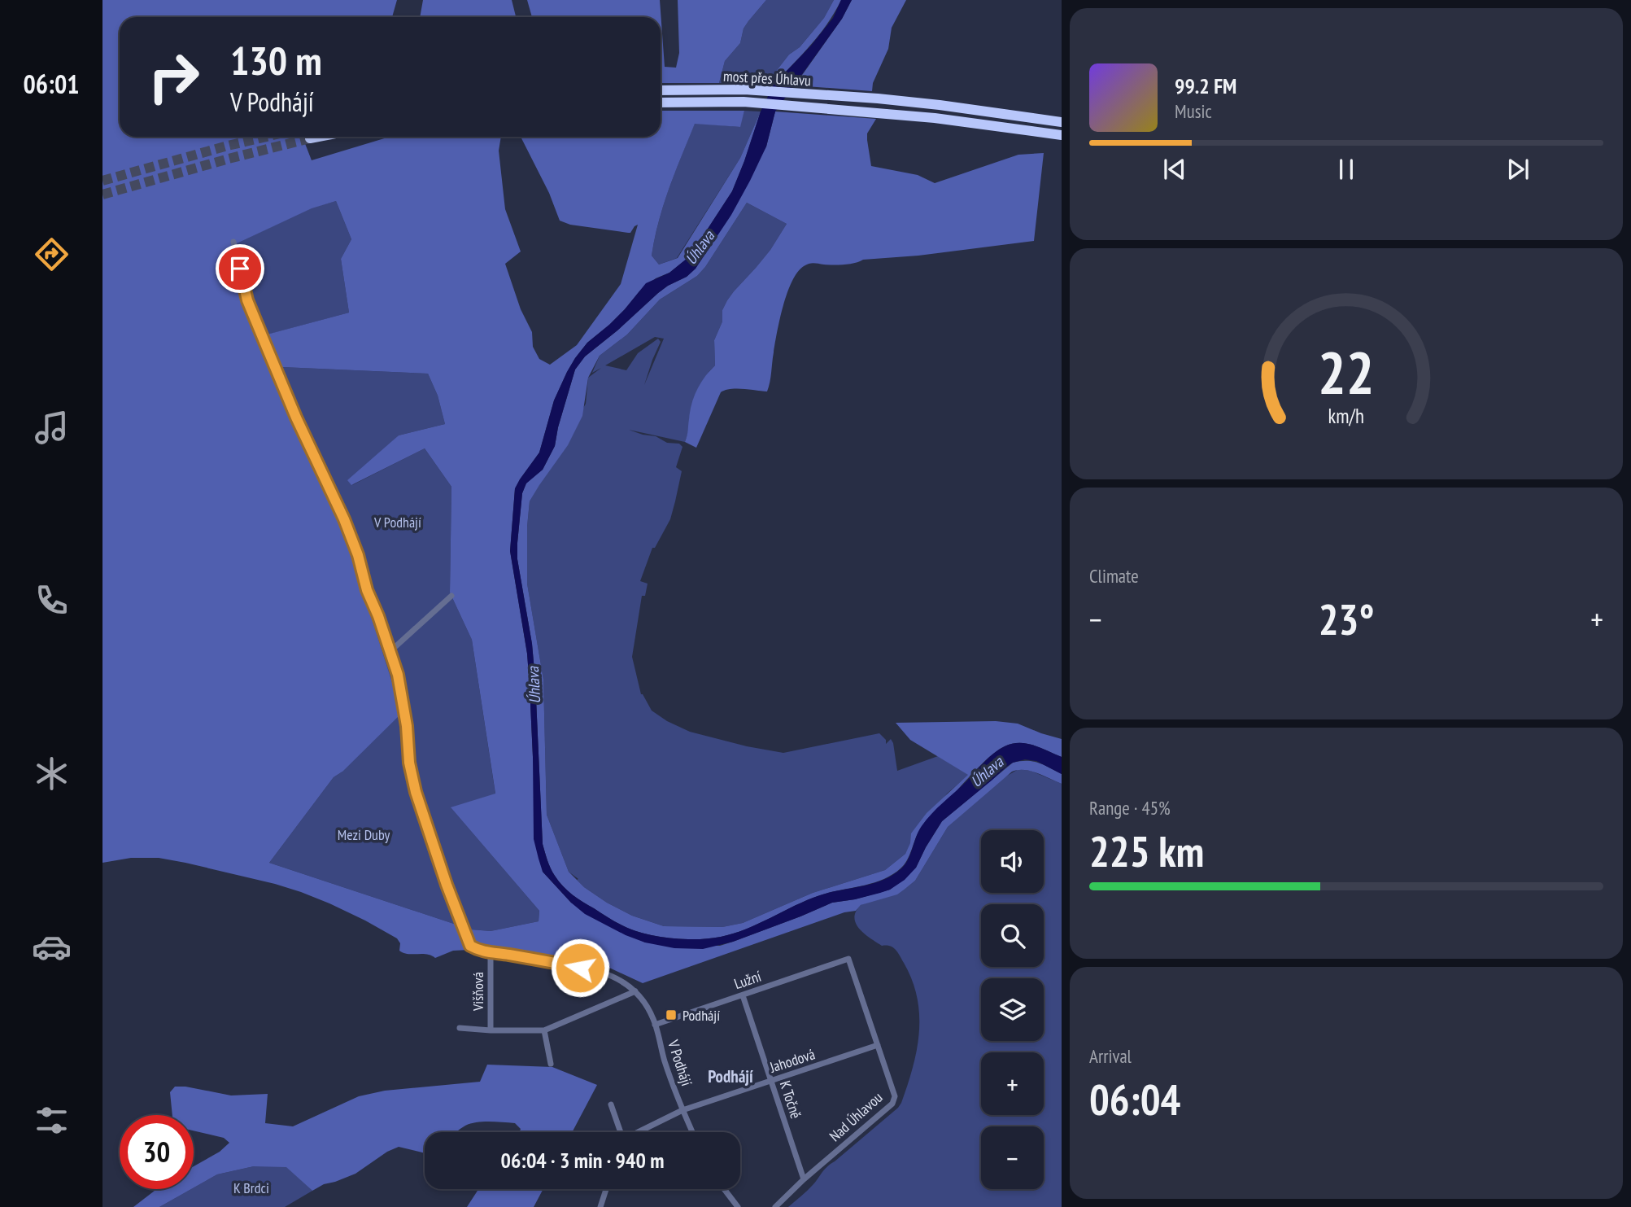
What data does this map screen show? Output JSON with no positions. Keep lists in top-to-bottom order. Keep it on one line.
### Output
{"streets":{"highway":["most přes Úhlavu"],"street":["Lužní","Višňová","Jahodová","V Podhájí","K Točně","Nad Úhlavou"]},"crossings":[["Lužní","V Podhájí"],["Lužní","K Točně"],["Lužní","Nad Úhlavou"],["Višňová","V Podhájí"],["Jahodová","V Podhájí"],["Jahodová","K Točně"],["Jahodová","Nad Úhlavou"],["K Točně","Nad Úhlavou"]],"districts":["Podhájí"],"water":["Úhlava"],"parks":["V Podhájí","Mezi Duby","K Brdci"],"places":{"transit":["Podhájí"]},"page":{"tabs":"06:01","turn":["130 m","V Podhájí"],"song":["99.2 FM","Music"],"tile":["Climate",["Range · 45%","225 km"],["Arrival","06:04"]],"heat":["−","23°","+"],"map_buttons":["+","−"],"limit":"30","trip":"06:04 · 3 min · 940 m","gauge":["22","km/h"]}}
